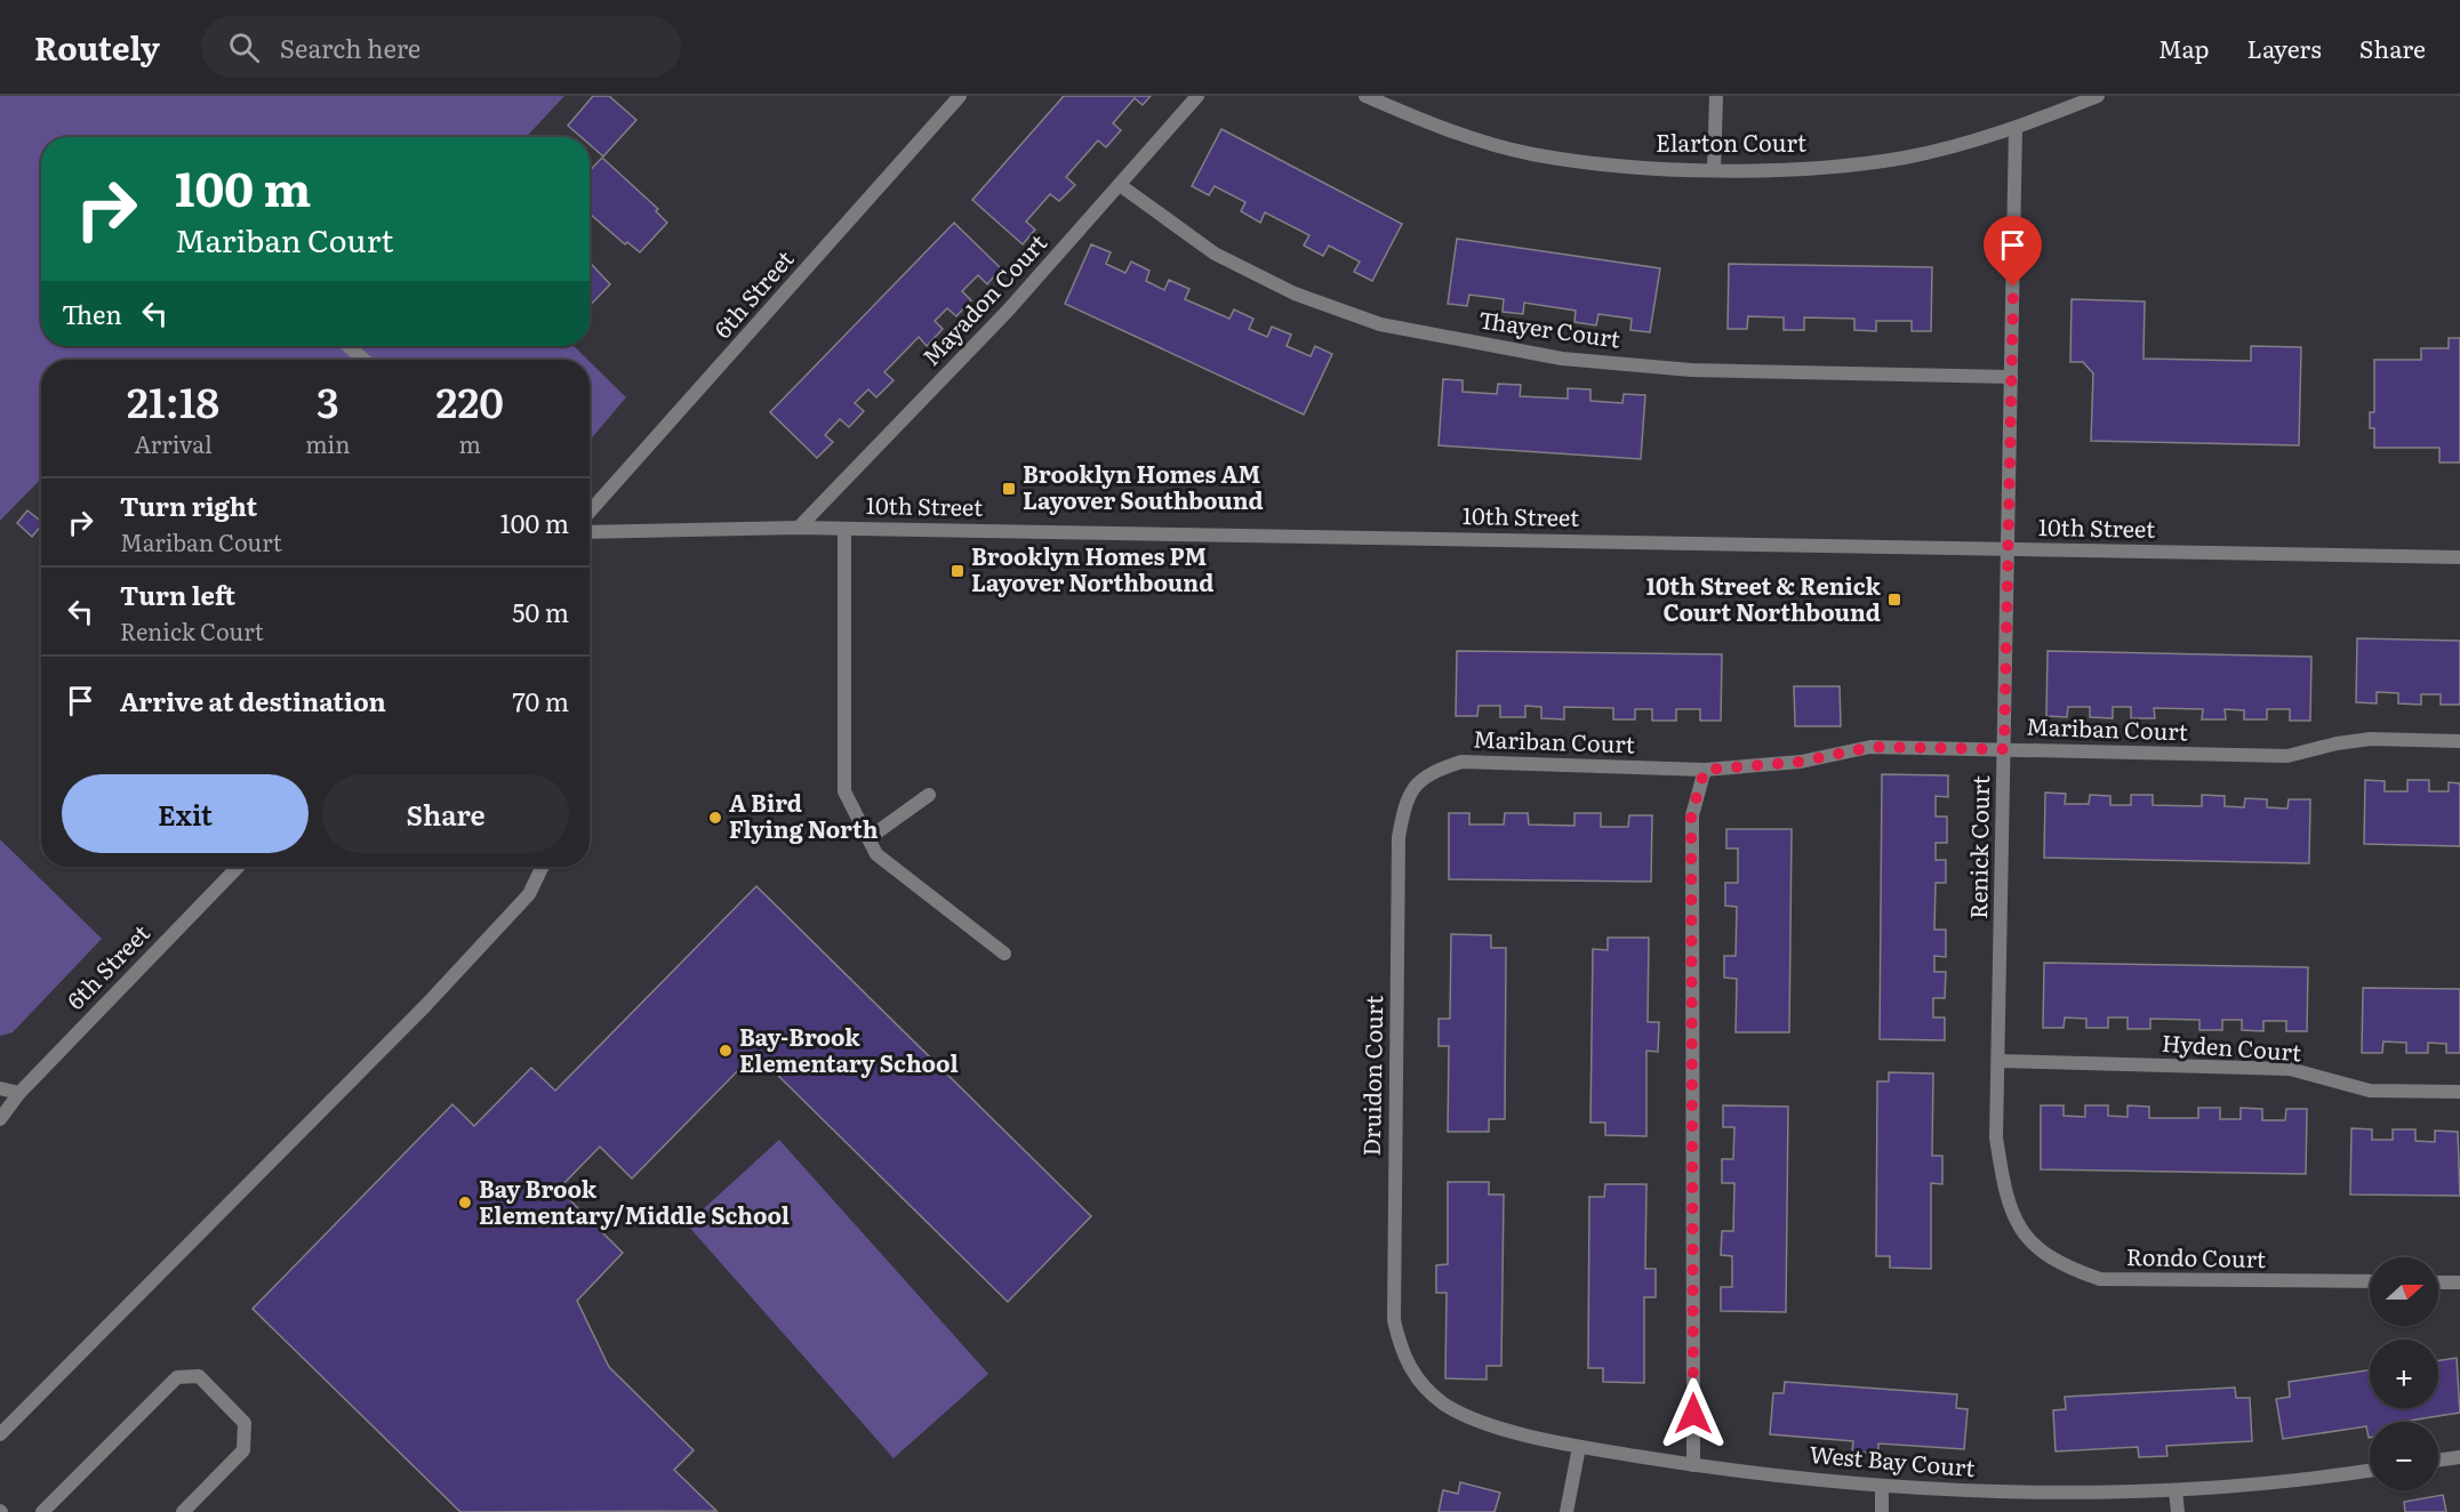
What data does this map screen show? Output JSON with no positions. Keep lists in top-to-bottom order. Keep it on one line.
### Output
{"streets":{"street":["Elarton Court","6th Street","Mayadon Court","Thayer Court","10th Street","Mariban Court","Renick Court","Hyden Court","Druidon Court","Rondo Court","West Bay Court"]},"crossings":[["Elarton Court","Renick Court"],["Mayadon Court","Thayer Court"],["Mayadon Court","10th Street"],["Thayer Court","Renick Court"],["10th Street","Renick Court"],["Mariban Court","Renick Court"],["Mariban Court","Druidon Court"],["Renick Court","Hyden Court"],["Renick Court","Rondo Court"],["Druidon Court","West Bay Court"]],"places":{"transit":["Brooklyn Homes AM Layover Southbound","Brooklyn Homes PM Layover Northbound","10th Street & Renick Court Northbound"],"other":["A Bird Flying North","Bay-Brook Elementary School","Bay Brook Elementary/Middle School"]},"north":"right","page":{"header":"Routely","search":"Search here","nav":["Map","Layers","Share"],"turn":["100 m","Mariban Court"],"then":"Then","eta":["21:18","Arrival","3","min","220","m"],"list":[{"name":"Turn right","note":"Mariban Court","value":"100 m"},{"name":"Turn left","note":"Renick Court","value":"50 m"},{"name":"Arrive at destination","value":"70 m"}],"buttons":["Exit","Share"],"map_buttons":["+","−"]}}
